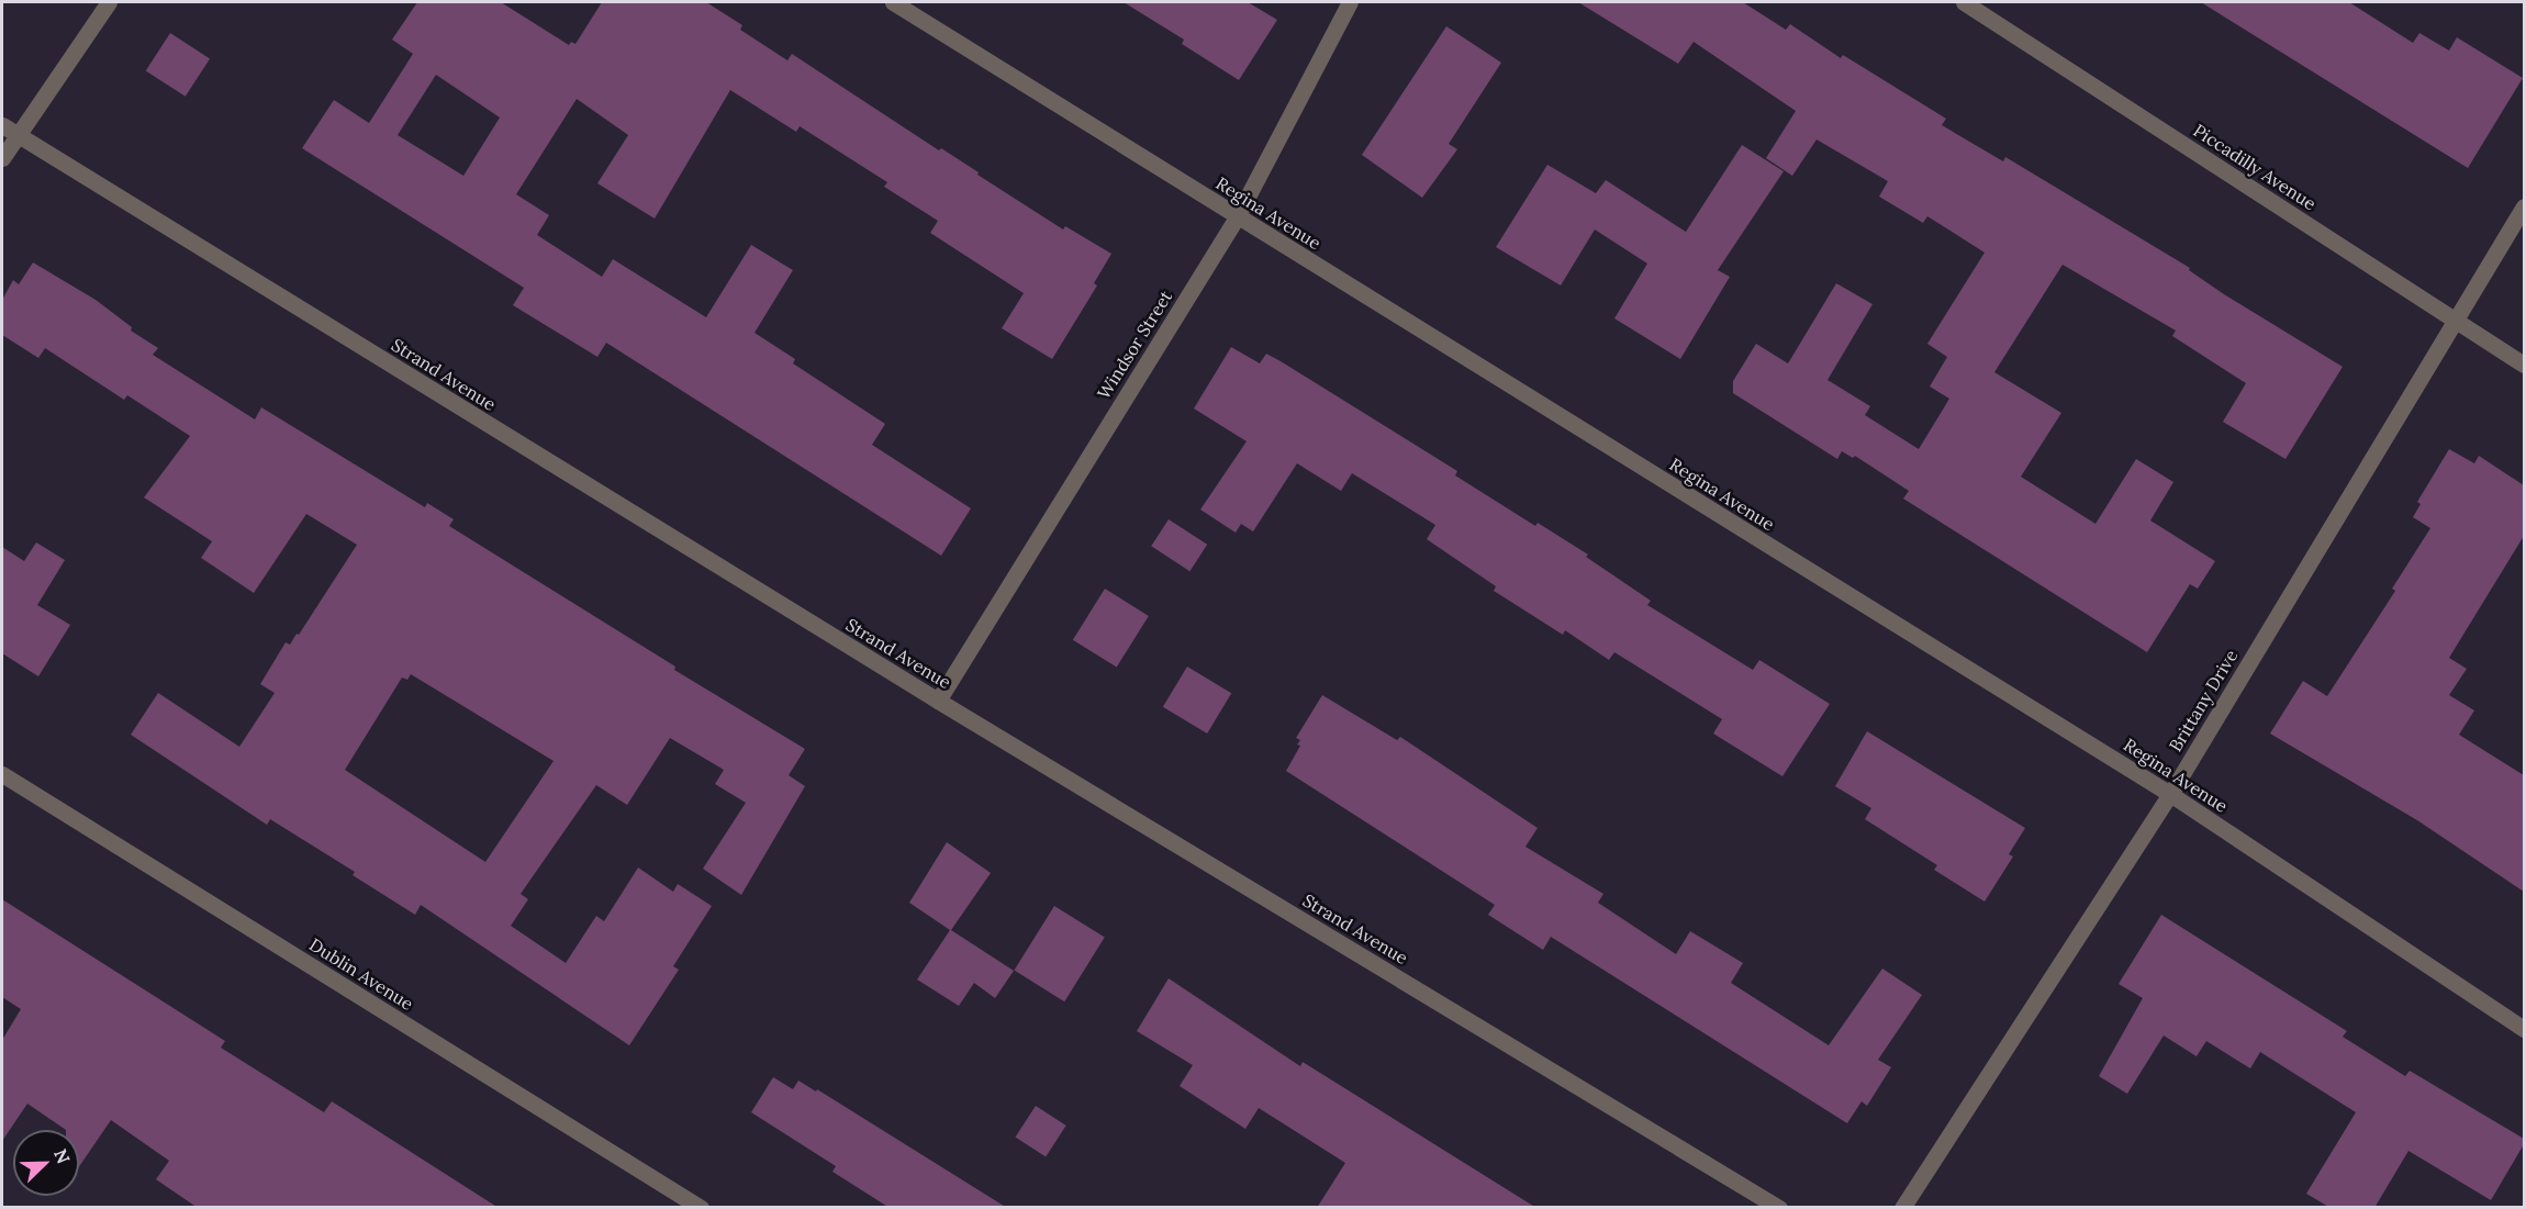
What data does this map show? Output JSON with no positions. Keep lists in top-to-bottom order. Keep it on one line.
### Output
{"streets":{"street":["Piccadilly Avenue","Regina Avenue","Windsor Street","Strand Avenue","Brittany Drive","Dublin Avenue"]},"crossings":[["Piccadilly Avenue","Brittany Drive"],["Regina Avenue","Windsor Street"],["Regina Avenue","Brittany Drive"],["Windsor Street","Strand Avenue"]],"north":"top right"}
